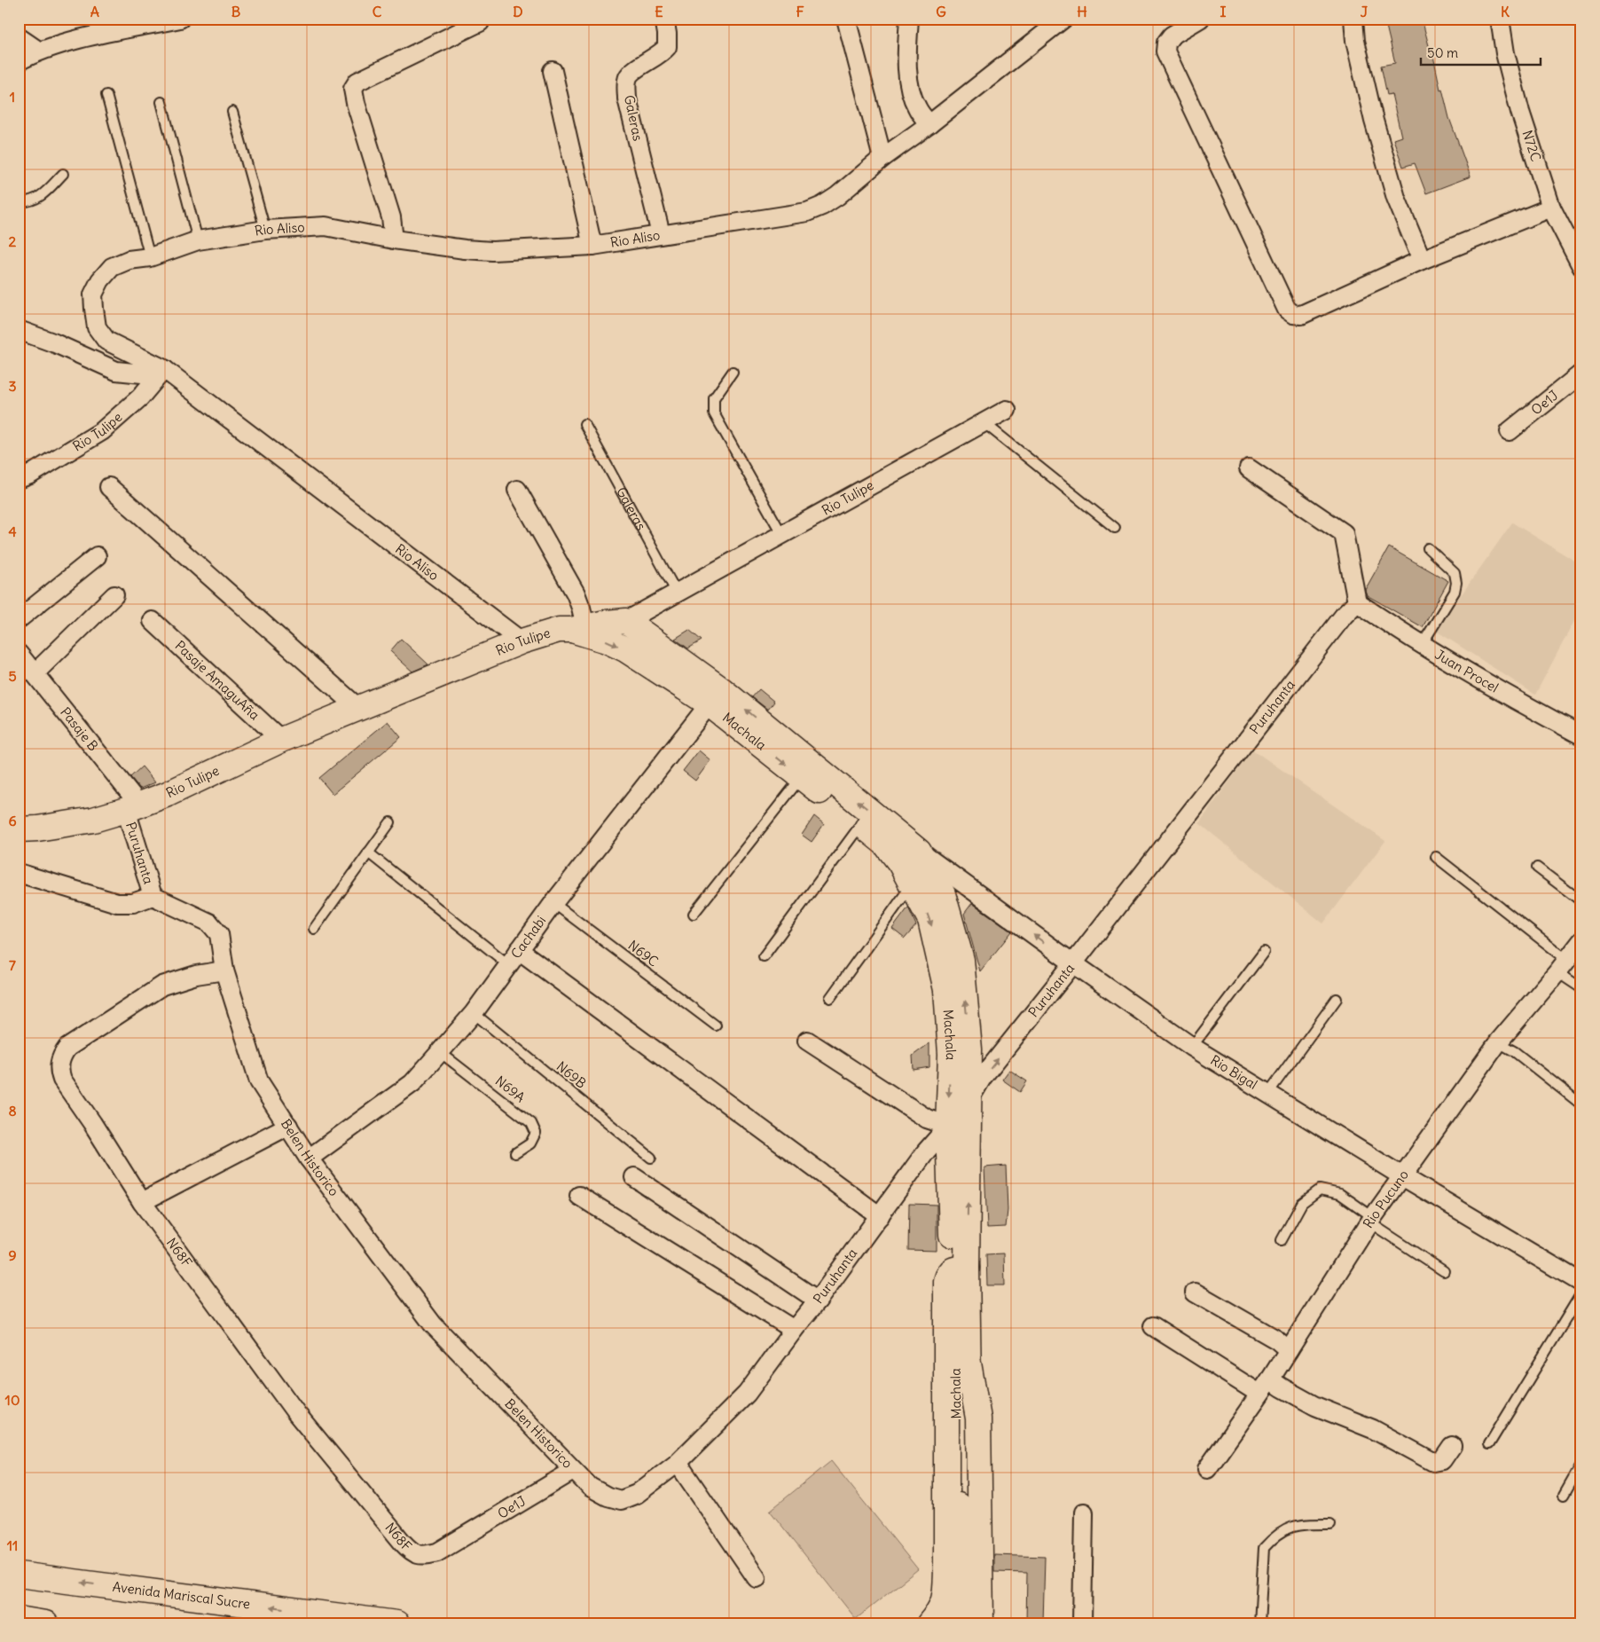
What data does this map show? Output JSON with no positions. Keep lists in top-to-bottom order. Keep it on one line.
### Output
{"streets":{"main road":["Rio Tulipe","Machala","Avenida Mariscal Sucre"],"street":["Galeras","N72C","Rio Aliso","Oe1J","Juan Procel","Pasaje AmaguAña","Puruhanta","Pasaje B","Cachabi","Rio Bigal","Belen Historico","Rio Pucuno","N68F"],"lane":["N69C","N69B","N69A"]},"crossings":[["Galeras","Rio Aliso"],["Galeras","Rio Tulipe"],["Rio Aliso","Rio Tulipe"],["Oe1J","Belen Historico"],["Oe1J","N68F"],["Rio Tulipe","Pasaje AmaguAña"],["Rio Tulipe","Puruhanta"],["Rio Tulipe","Pasaje B"],["Rio Tulipe","Machala"],["Juan Procel","Puruhanta"],["Puruhanta","Pasaje B"],["Puruhanta","Machala"],["Puruhanta","Rio Bigal"],["Puruhanta","Belen Historico"],["Machala","Cachabi"],["Machala","Rio Bigal"],["Cachabi","N69C"],["Cachabi","N69B"],["Cachabi","N69A"],["Cachabi","Belen Historico"],["Rio Bigal","Rio Pucuno"],["Belen Historico","N68F"]],"one_way":["Avenida Mariscal Sucre"],"scale_bar":"50 m","grid":{"columns":["A","B","C","D","E","F","G","H","I","J","K"],"rows":["1","2","3","4","5","6","7","8","9","10","11"]}}
